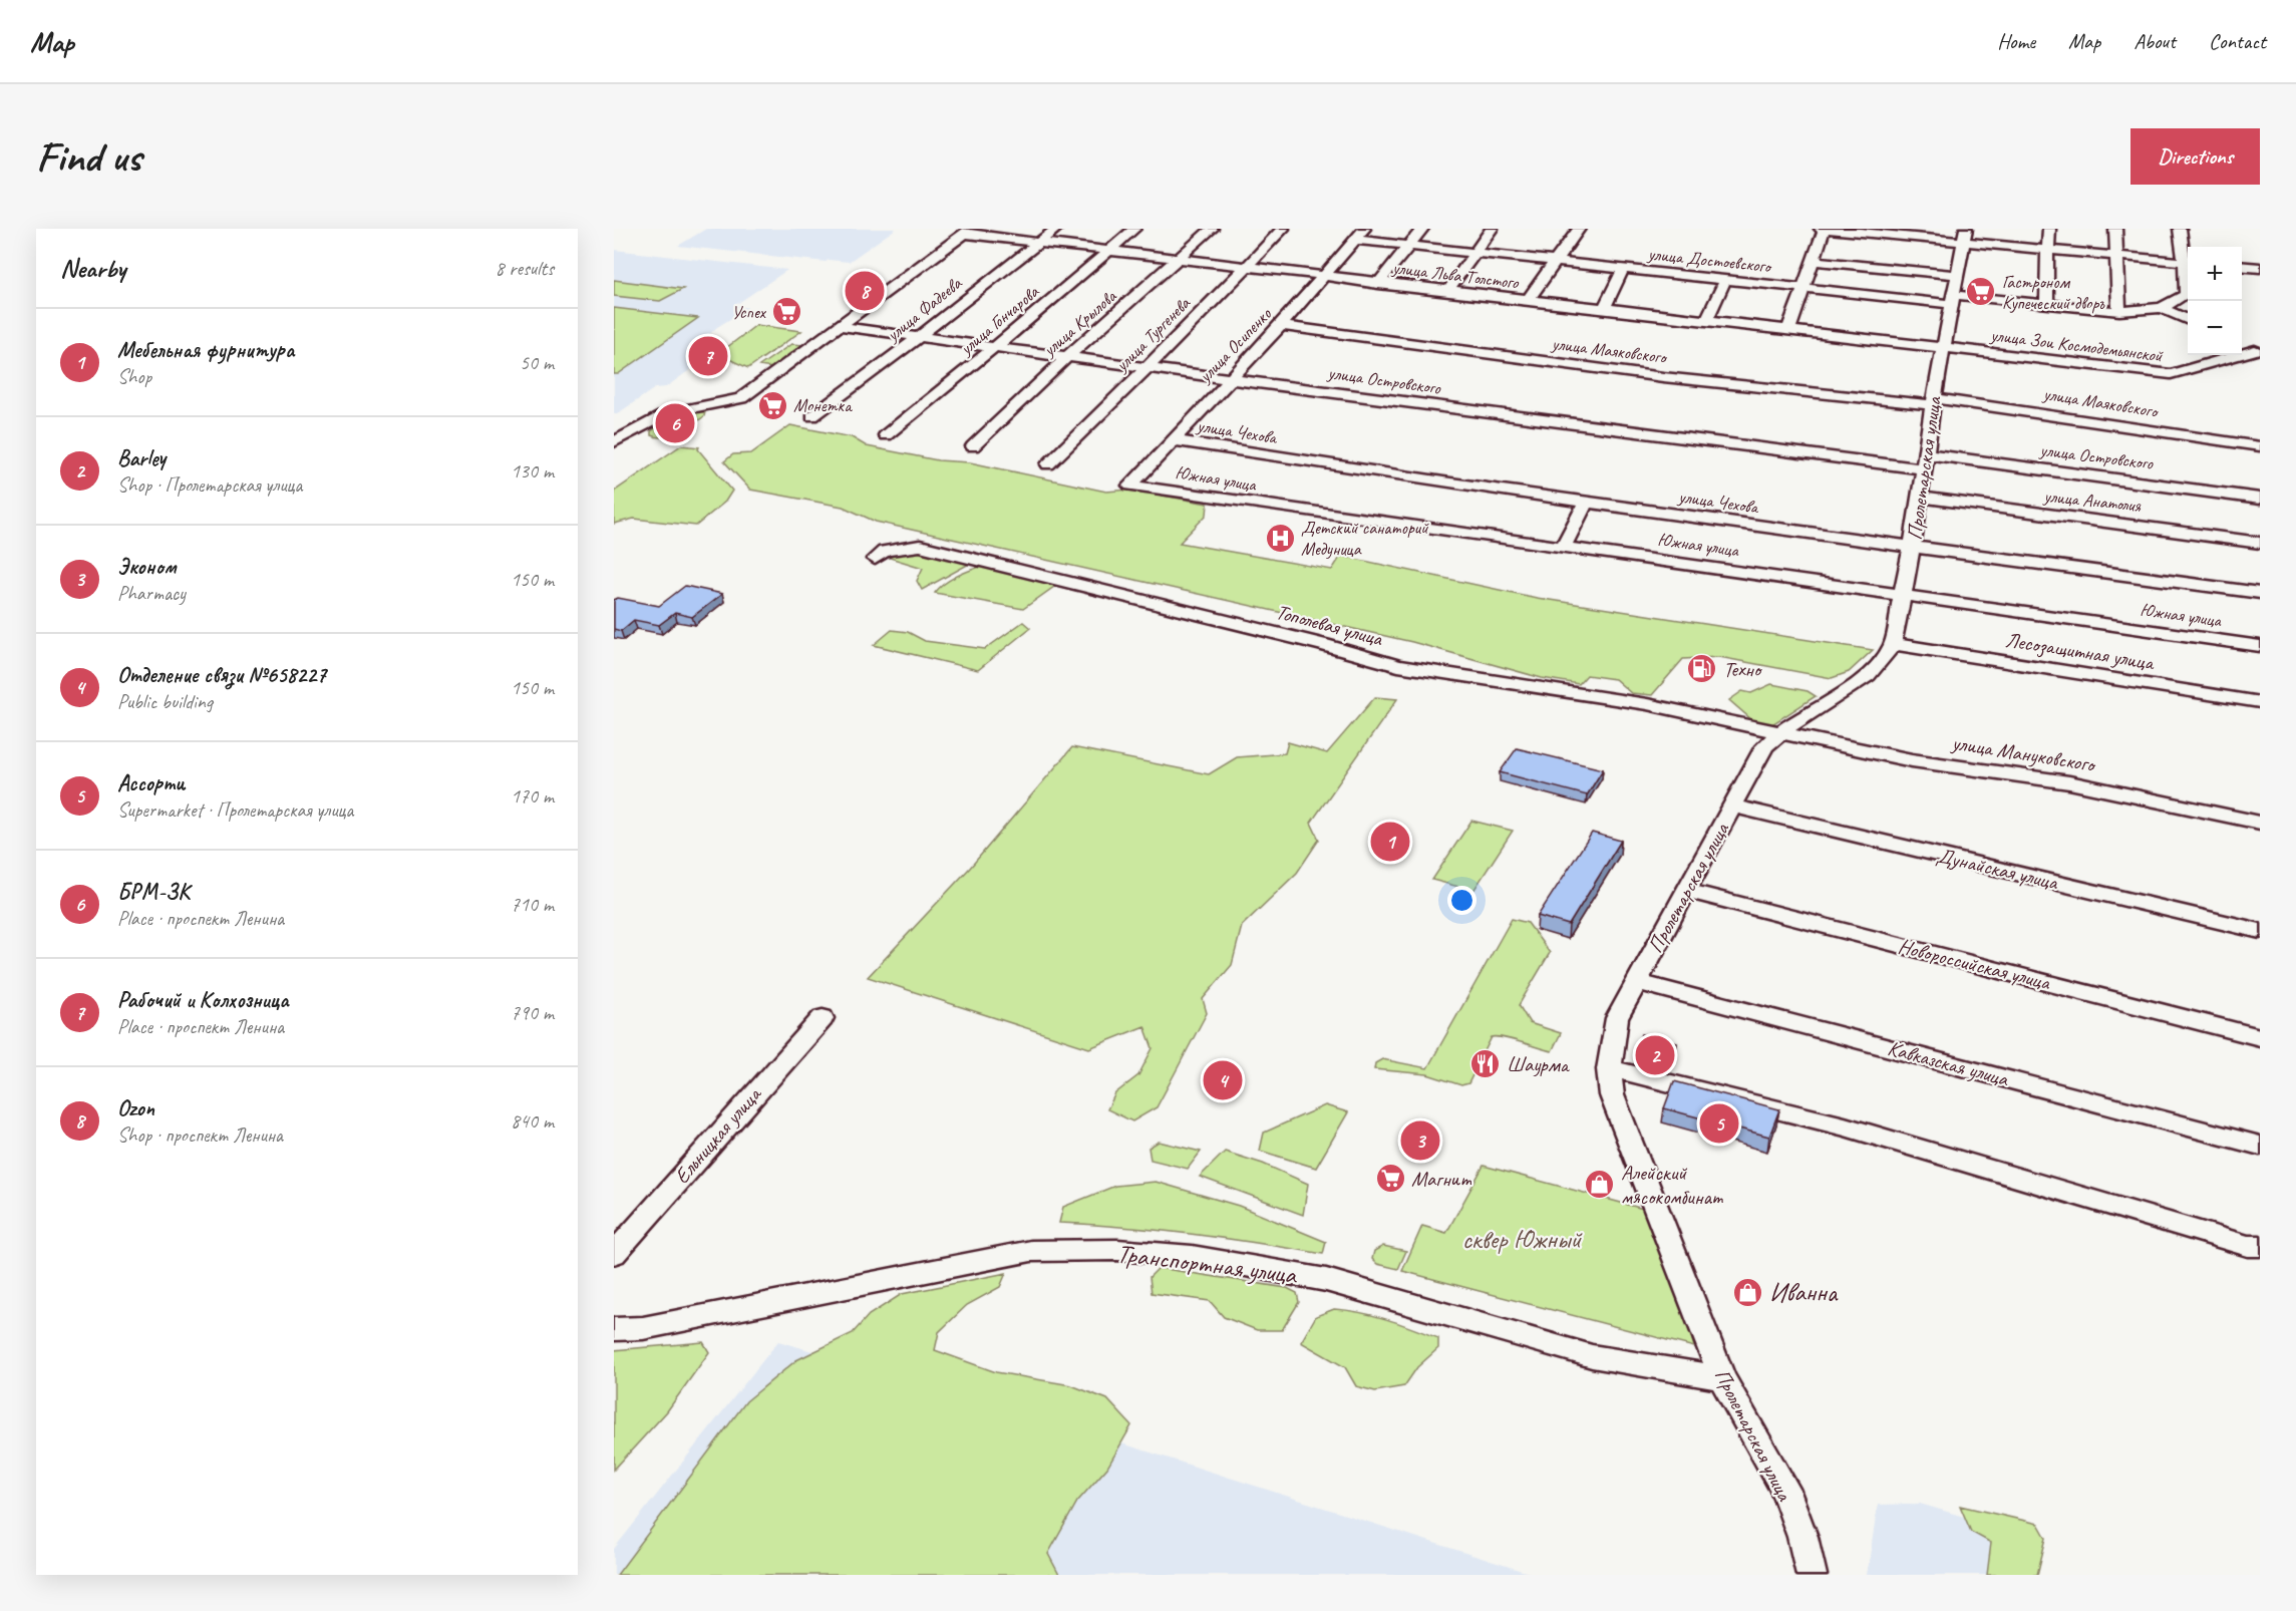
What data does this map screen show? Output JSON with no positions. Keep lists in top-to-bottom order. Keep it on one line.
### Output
{"streets":{"street":["улица Достоевского","улица Льва Толстого","улица Фадеева","улица Гончарова","улица Крылова","улица Тургенева","улица Осипенко","улица Зои Космодемьянской","улица Маяковского","улица Островского","улица Чехова","Пролетарская улица","Южная улица","улица Анатолия","Тополевая улица","Лесозащитная улица","улица Мануковского","Дунайская улица","Новороссийская улица","Кавказская улица","Ельницкая улица","Транспортная улица"]},"crossings":[["улица Достоевского","улица Осипенко"],["улица Достоевского","Пролетарская улица"],["улица Льва Толстого","улица Фадеева"],["улица Льва Толстого","улица Гончарова"],["улица Льва Толстого","улица Крылова"],["улица Льва Толстого","улица Тургенева"],["улица Льва Толстого","улица Осипенко"],["улица Льва Толстого","улица Зои Космодемьянской"],["улица Льва Толстого","Пролетарская улица"],["улица Фадеева","улица Островского"],["улица Гончарова","улица Островского"],["улица Крылова","улица Островского"],["улица Тургенева","улица Островского"],["улица Осипенко","улица Маяковского"],["улица Осипенко","улица Островского"],["улица Осипенко","улица Чехова"],["улица Осипенко","Южная улица"],["улица Зои Космодемьянской","Пролетарская улица"],["улица Маяковского","Пролетарская улица"],["улица Островского","Пролетарская улица"],["улица Чехова","Пролетарская улица"],["Пролетарская улица","Южная улица"],["Пролетарская улица","улица Анатолия"],["Пролетарская улица","Тополевая улица"],["Пролетарская улица","Лесозащитная улица"],["Пролетарская улица","улица Мануковского"],["Пролетарская улица","Дунайская улица"],["Пролетарская улица","Новороссийская улица"],["Пролетарская улица","Кавказская улица"],["Пролетарская улица","Транспортная улица"],["Тополевая улица","улица Мануковского"]],"parks":["сквер Южный"],"places":{"supermarket":["Гастроном Купеческий дворъ","Успех","Монетка","Магнит"],"hospital":["Детский санаторий Медуница"],"fuel station":["Техно"],"restaurant":["Шаурма"],"shop":["Алейский мясокомбинат","Иванна"]},"page":{"header":"Map","nav":["Home","Map","About","Contact"],"buttons":"Directions","title":"Find us","heading":["Nearby","8 results"],"map_buttons":["+","−"],"pins":["8","7","6","1","2","4","5","3"],"list":[{"mark":"1","name":"Мебельная фурнитура","note":"Shop","value":"50 m"},{"mark":"2","name":"Barley","note":"Shop · Пролетарская улица","value":"130 m"},{"mark":"3","name":"Эконом","note":"Pharmacy","value":"150 m"},{"mark":"4","name":"Отделение связи №658227","note":"Public building","value":"150 m"},{"mark":"5","name":"Ассорти","note":"Supermarket · Пролетарская улица","value":"170 m"},{"mark":"6","name":"БРМ-ЗК","note":"Place · проспект Ленина","value":"710 m"},{"mark":"7","name":"Рабочий и Колхозница","note":"Place · проспект Ленина","value":"790 m"},{"mark":"8","name":"Ozon","note":"Shop · проспект Ленина","value":"840 m"}]}}
